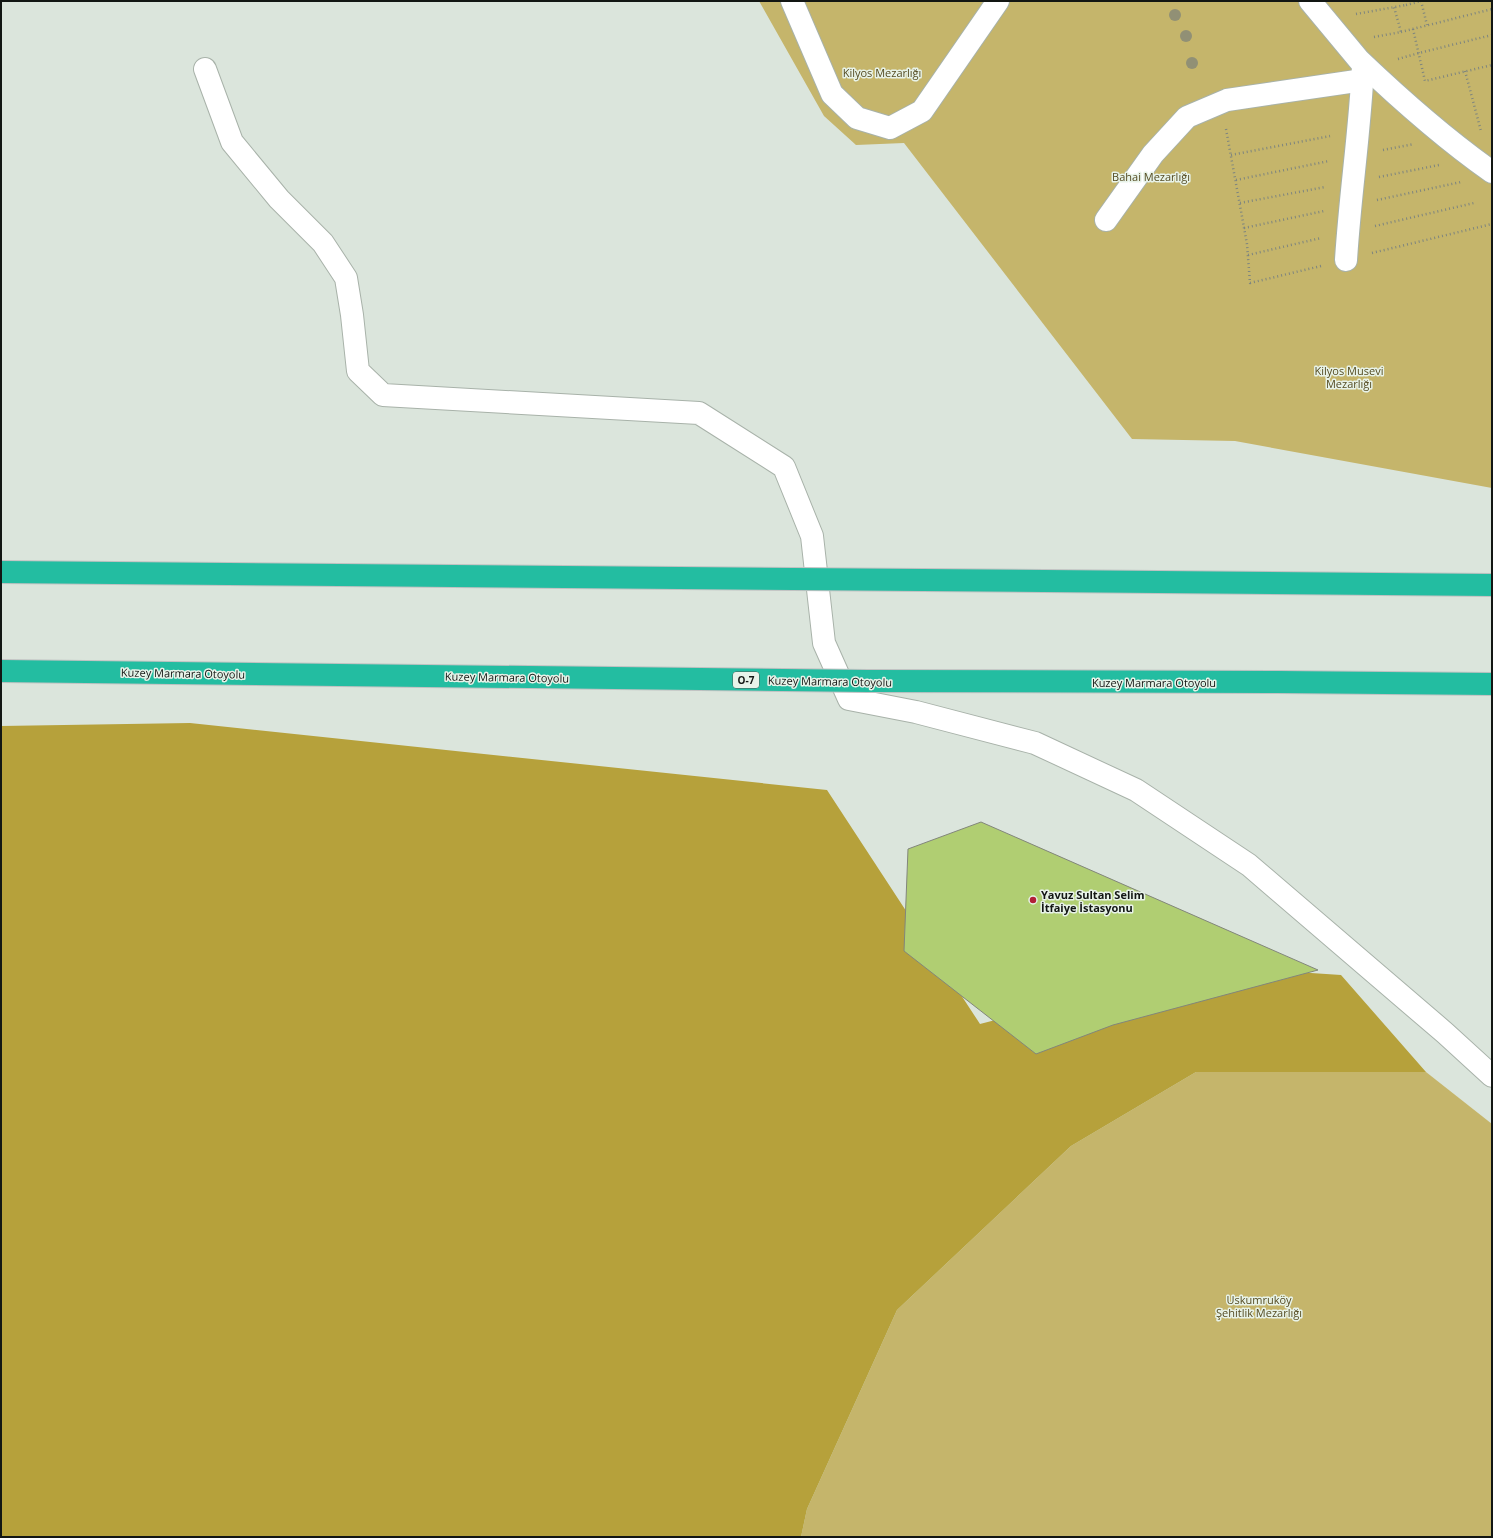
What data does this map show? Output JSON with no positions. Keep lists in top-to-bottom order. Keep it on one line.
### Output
{"streets":{"highway":["Kuzey Marmara Otoyolu","O-7"]},"parks":["Kilyos Mezarlığı","Bahai Mezarlığı","Kilyos Musevi Mezarlığı","Uskumruköy Şehitlik Mezarlığı"],"places":["Yavuz Sultan Selim İtfaiye İstasyonu"]}
